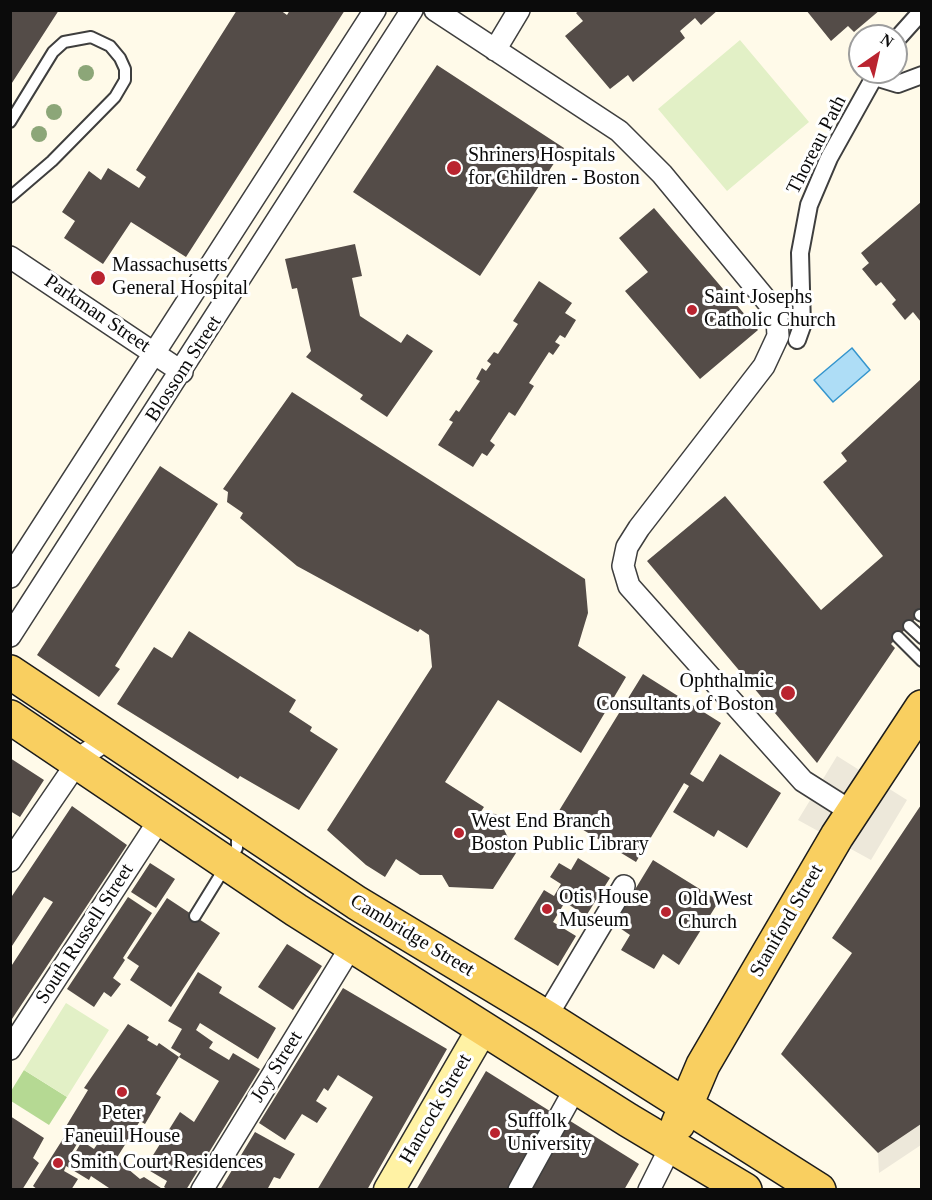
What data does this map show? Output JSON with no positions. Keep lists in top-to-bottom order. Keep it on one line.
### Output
{"streets":{"main road":["Staniford Street","Cambridge Street","Hancock Street"],"street":["Thoreau Path","Parkman Street","Blossom Street","South Russell Street","Joy Street"]},"crossings":[["Parkman Street","Blossom Street"],["Staniford Street","Cambridge Street"],["South Russell Street","Cambridge Street"],["Cambridge Street","Joy Street"],["Cambridge Street","Hancock Street"]],"places":["Shriners Hospitals for Children - Boston","Massachusetts General Hospital","Saint Josephs Catholic Church","Ophthalmic Consultants of Boston","West End Branch Boston Public Library","Otis House Museum","Old West Church","Peter Faneuil House","Suffolk University","Smith Court Residences"],"north":"top right"}
